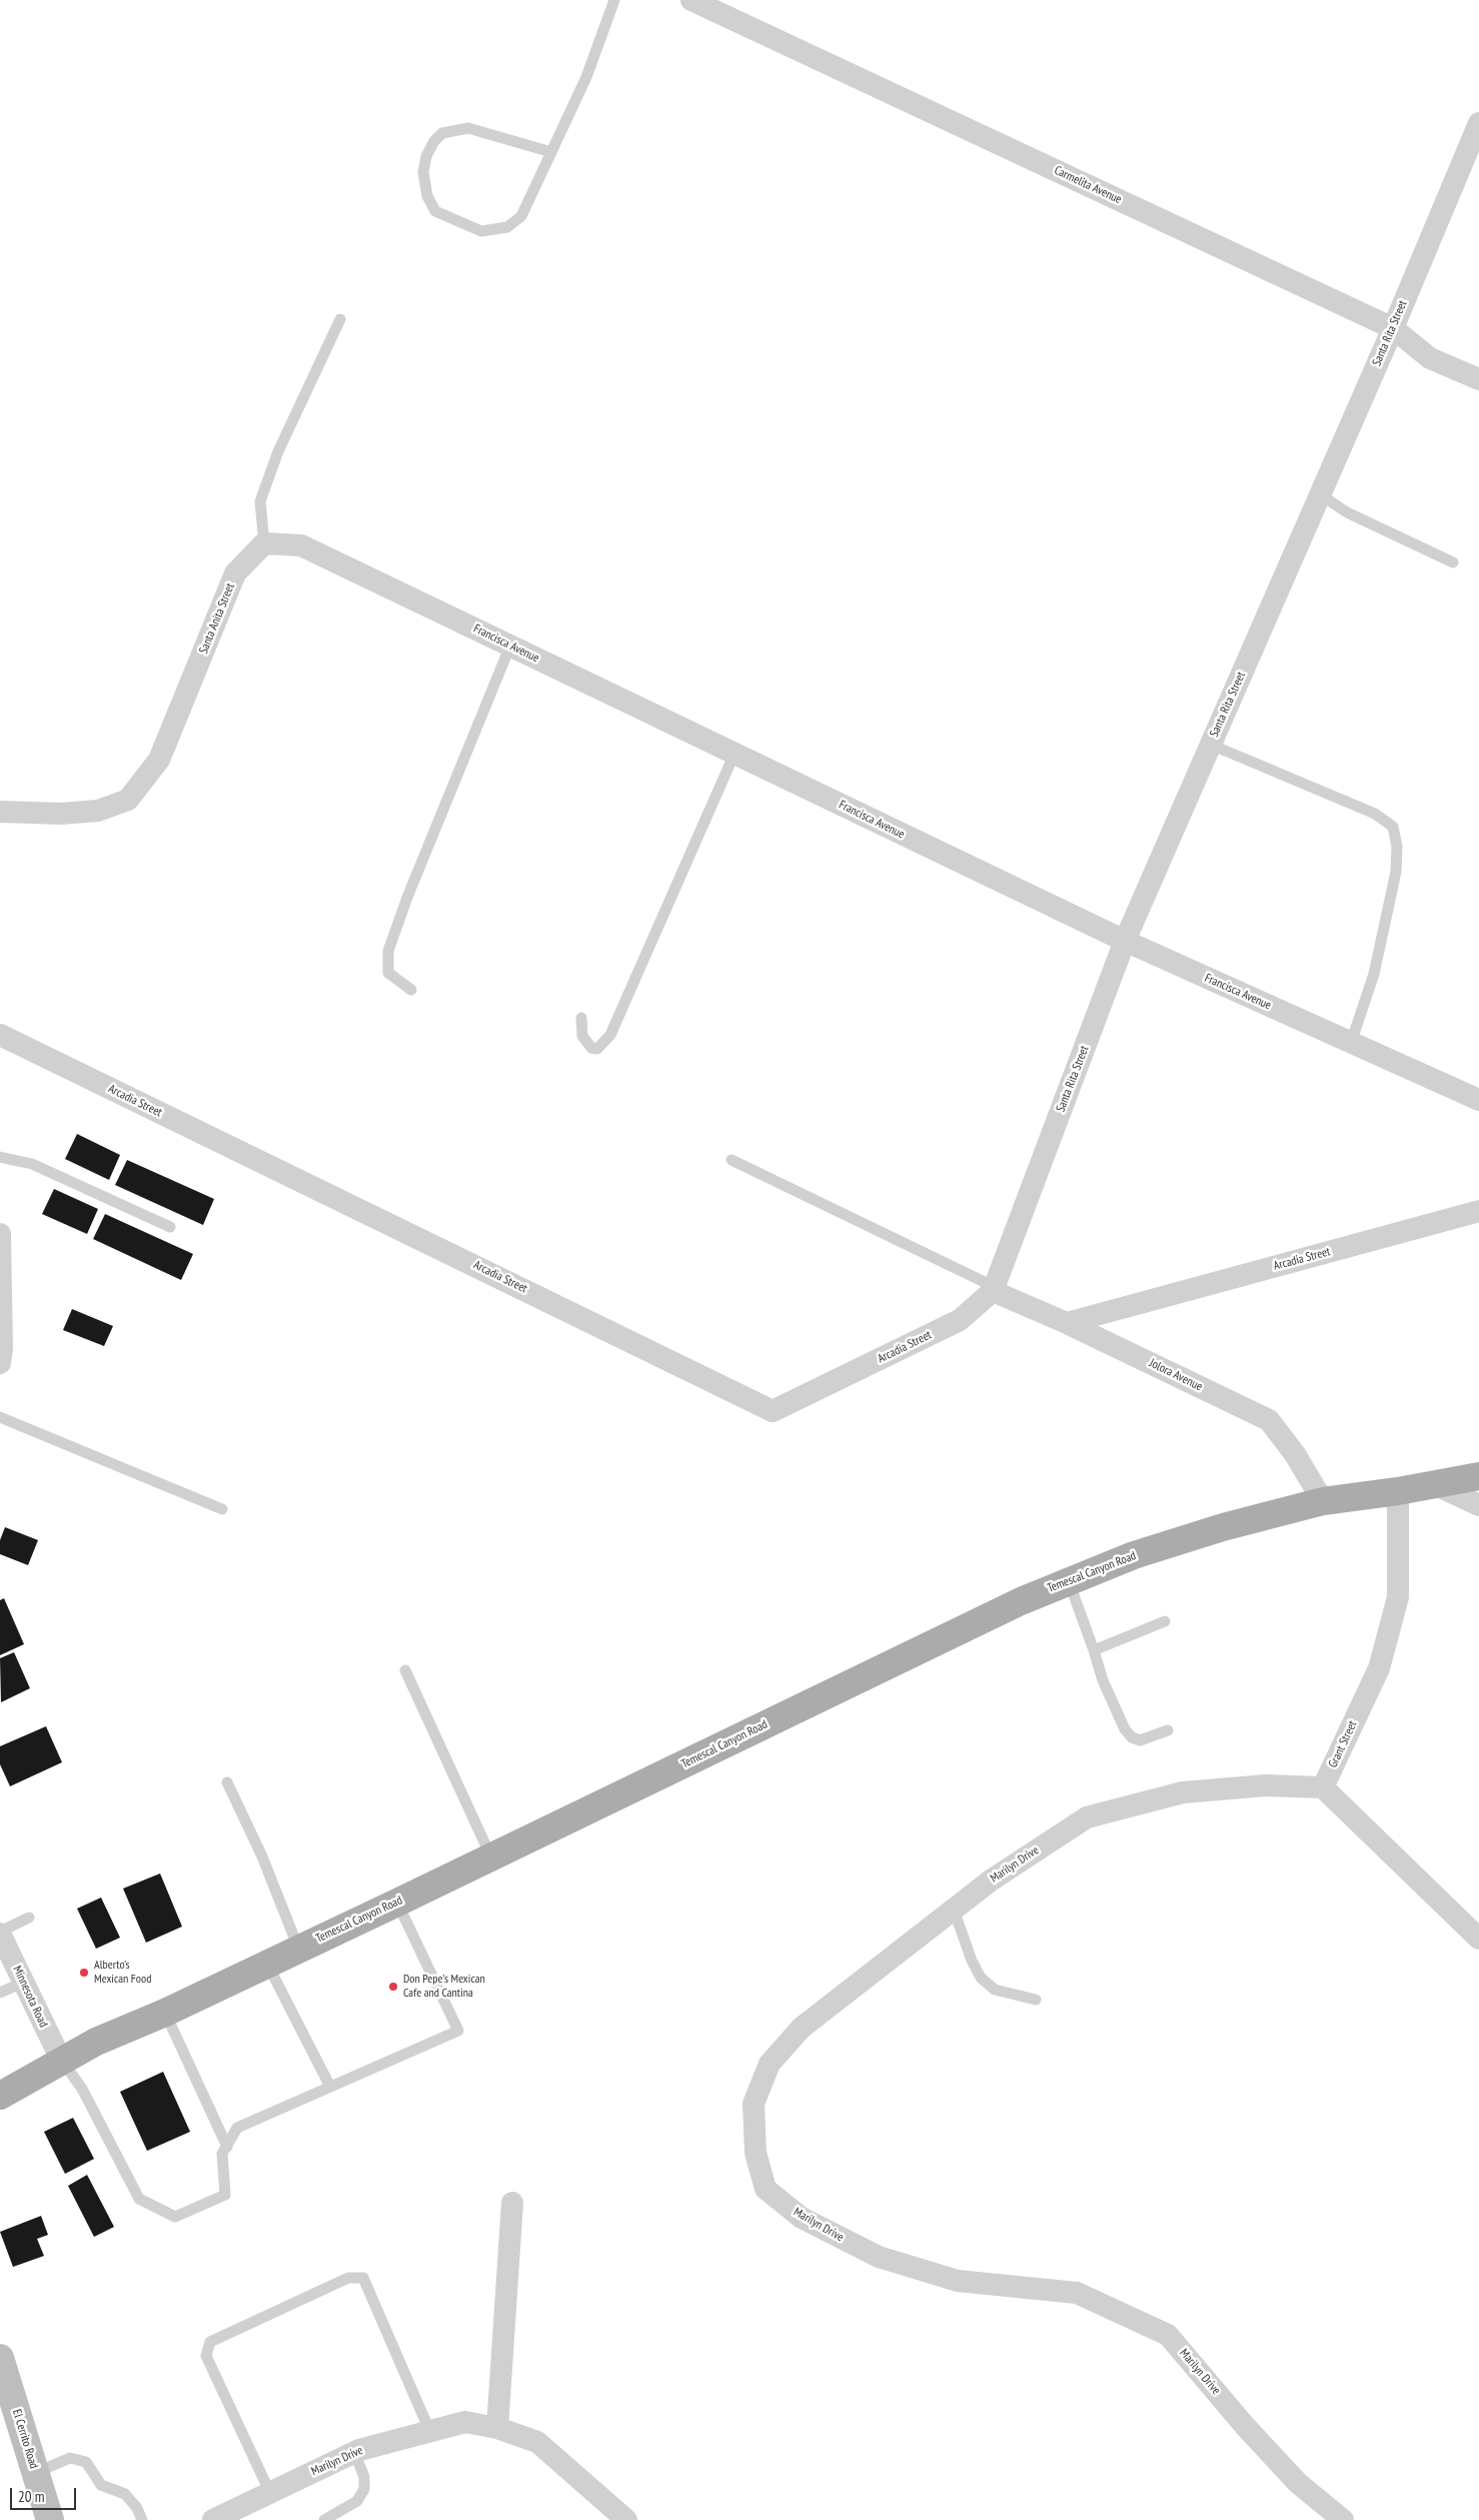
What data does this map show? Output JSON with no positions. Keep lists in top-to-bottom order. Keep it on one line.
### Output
{"streets":{"main road":["Temescal Canyon Road","El Cerrito Road"],"street":["Carmelita Avenue","Santa Rita Street","Santa Anita Street","Francisca Avenue","Arcadia Street","Jolora Avenue","Grant Street","Marilyn Drive","Minnesota Road"]},"crossings":[["Carmelita Avenue","Santa Rita Street"],["Santa Rita Street","Francisca Avenue"],["Santa Rita Street","Arcadia Street"],["Santa Rita Street","Jolora Avenue"],["Santa Anita Street","Francisca Avenue"],["Arcadia Street","Jolora Avenue"],["Jolora Avenue","Temescal Canyon Road"],["Temescal Canyon Road","Grant Street"],["Temescal Canyon Road","Minnesota Road"],["Grant Street","Marilyn Drive"]],"places":["Alberto's Mexican Food","Don Pepe's Mexican Cafe and Cantina"],"scale_bar":"20 m"}
